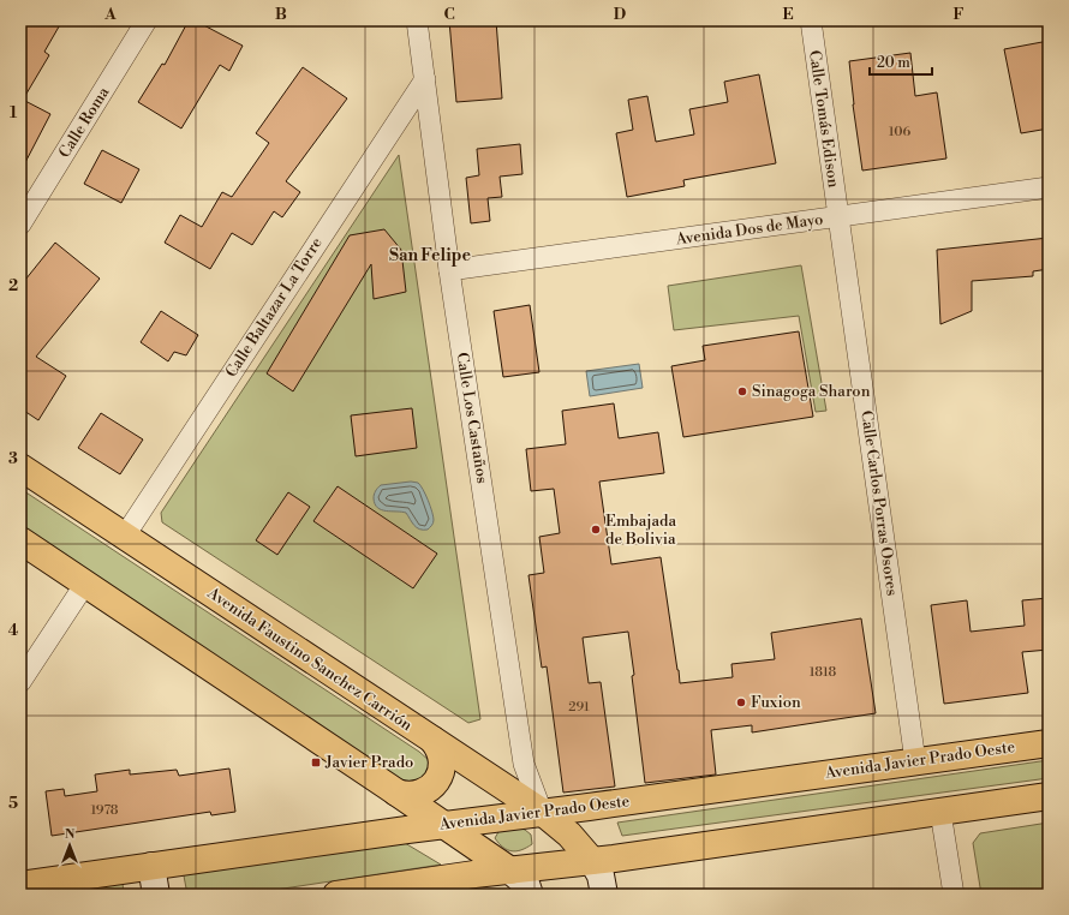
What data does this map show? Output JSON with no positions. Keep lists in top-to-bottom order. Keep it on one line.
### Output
{"streets":{"main road":["Avenida Faustino Sanchez Carrión","Avenida Javier Prado Oeste"],"street":["Calle Tomás Edison","Calle Roma","Avenida Dos de Mayo","Calle Baltazar La Torre","Calle Los Castaños","Calle Carlos Porras Osores"]},"crossings":[["Calle Tomás Edison","Avenida Dos de Mayo"],["Calle Tomás Edison","Calle Carlos Porras Osores"],["Avenida Dos de Mayo","Calle Los Castaños"],["Avenida Dos de Mayo","Calle Carlos Porras Osores"],["Calle Baltazar La Torre","Calle Los Castaños"],["Calle Baltazar La Torre","Avenida Faustino Sanchez Carrión"],["Calle Los Castaños","Avenida Faustino Sanchez Carrión"],["Calle Los Castaños","Avenida Javier Prado Oeste"],["Calle Carlos Porras Osores","Avenida Javier Prado Oeste"],["Avenida Faustino Sanchez Carrión","Avenida Javier Prado Oeste"]],"districts":["San Felipe"],"places":{"other":["Sinagoga Sharon","Embajada de Bolivia","Fuxion"],"transit":["Javier Prado"]},"house_numbers":["106","1818","291","1978"],"scale_bar":"20 m","north":"top","grid":{"columns":["A","B","C","D","E","F"],"rows":["1","2","3","4","5"]}}
